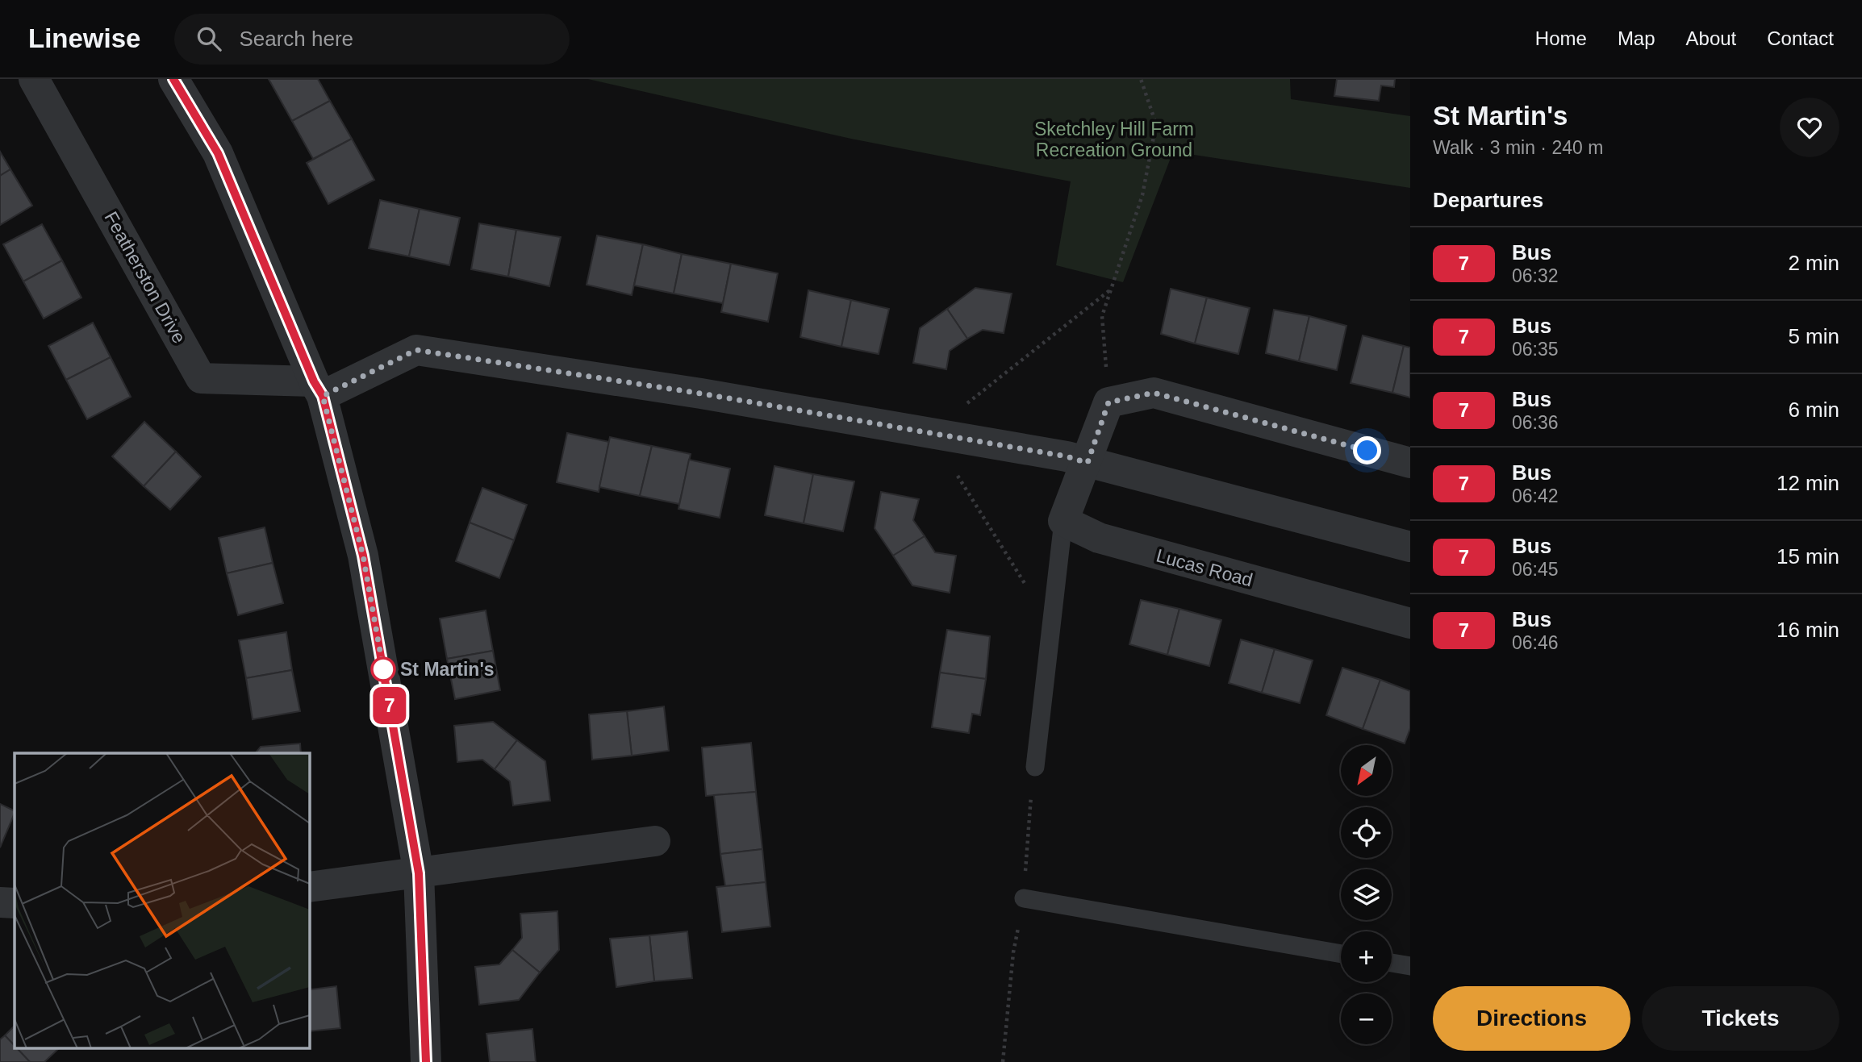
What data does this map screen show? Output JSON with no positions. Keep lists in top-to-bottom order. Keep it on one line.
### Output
{"streets":{"street":["Featherston Drive","Lucas Road"]},"parks":["Sketchley Hill Farm Recreation Ground"],"places":["St Martin's"],"lines":["bus line 7"],"north":"bottom left","page":{"header":"Linewise","search":"Search here","nav":["Home","Map","About","Contact"],"on_map":"7","heading":[["St Martin's","Walk · 3 min · 240 m"],"Departures"],"list":[{"mark":"7","name":"Bus","note":"06:32","value":"2 min"},{"mark":"7","name":"Bus","note":"06:35","value":"5 min"},{"mark":"7","name":"Bus","note":"06:36","value":"6 min"},{"mark":"7","name":"Bus","note":"06:42","value":"12 min"},{"mark":"7","name":"Bus","note":"06:45","value":"15 min"},{"mark":"7","name":"Bus","note":"06:46","value":"16 min"}],"map_buttons":["+","−"],"buttons":["Directions","Tickets"]}}
